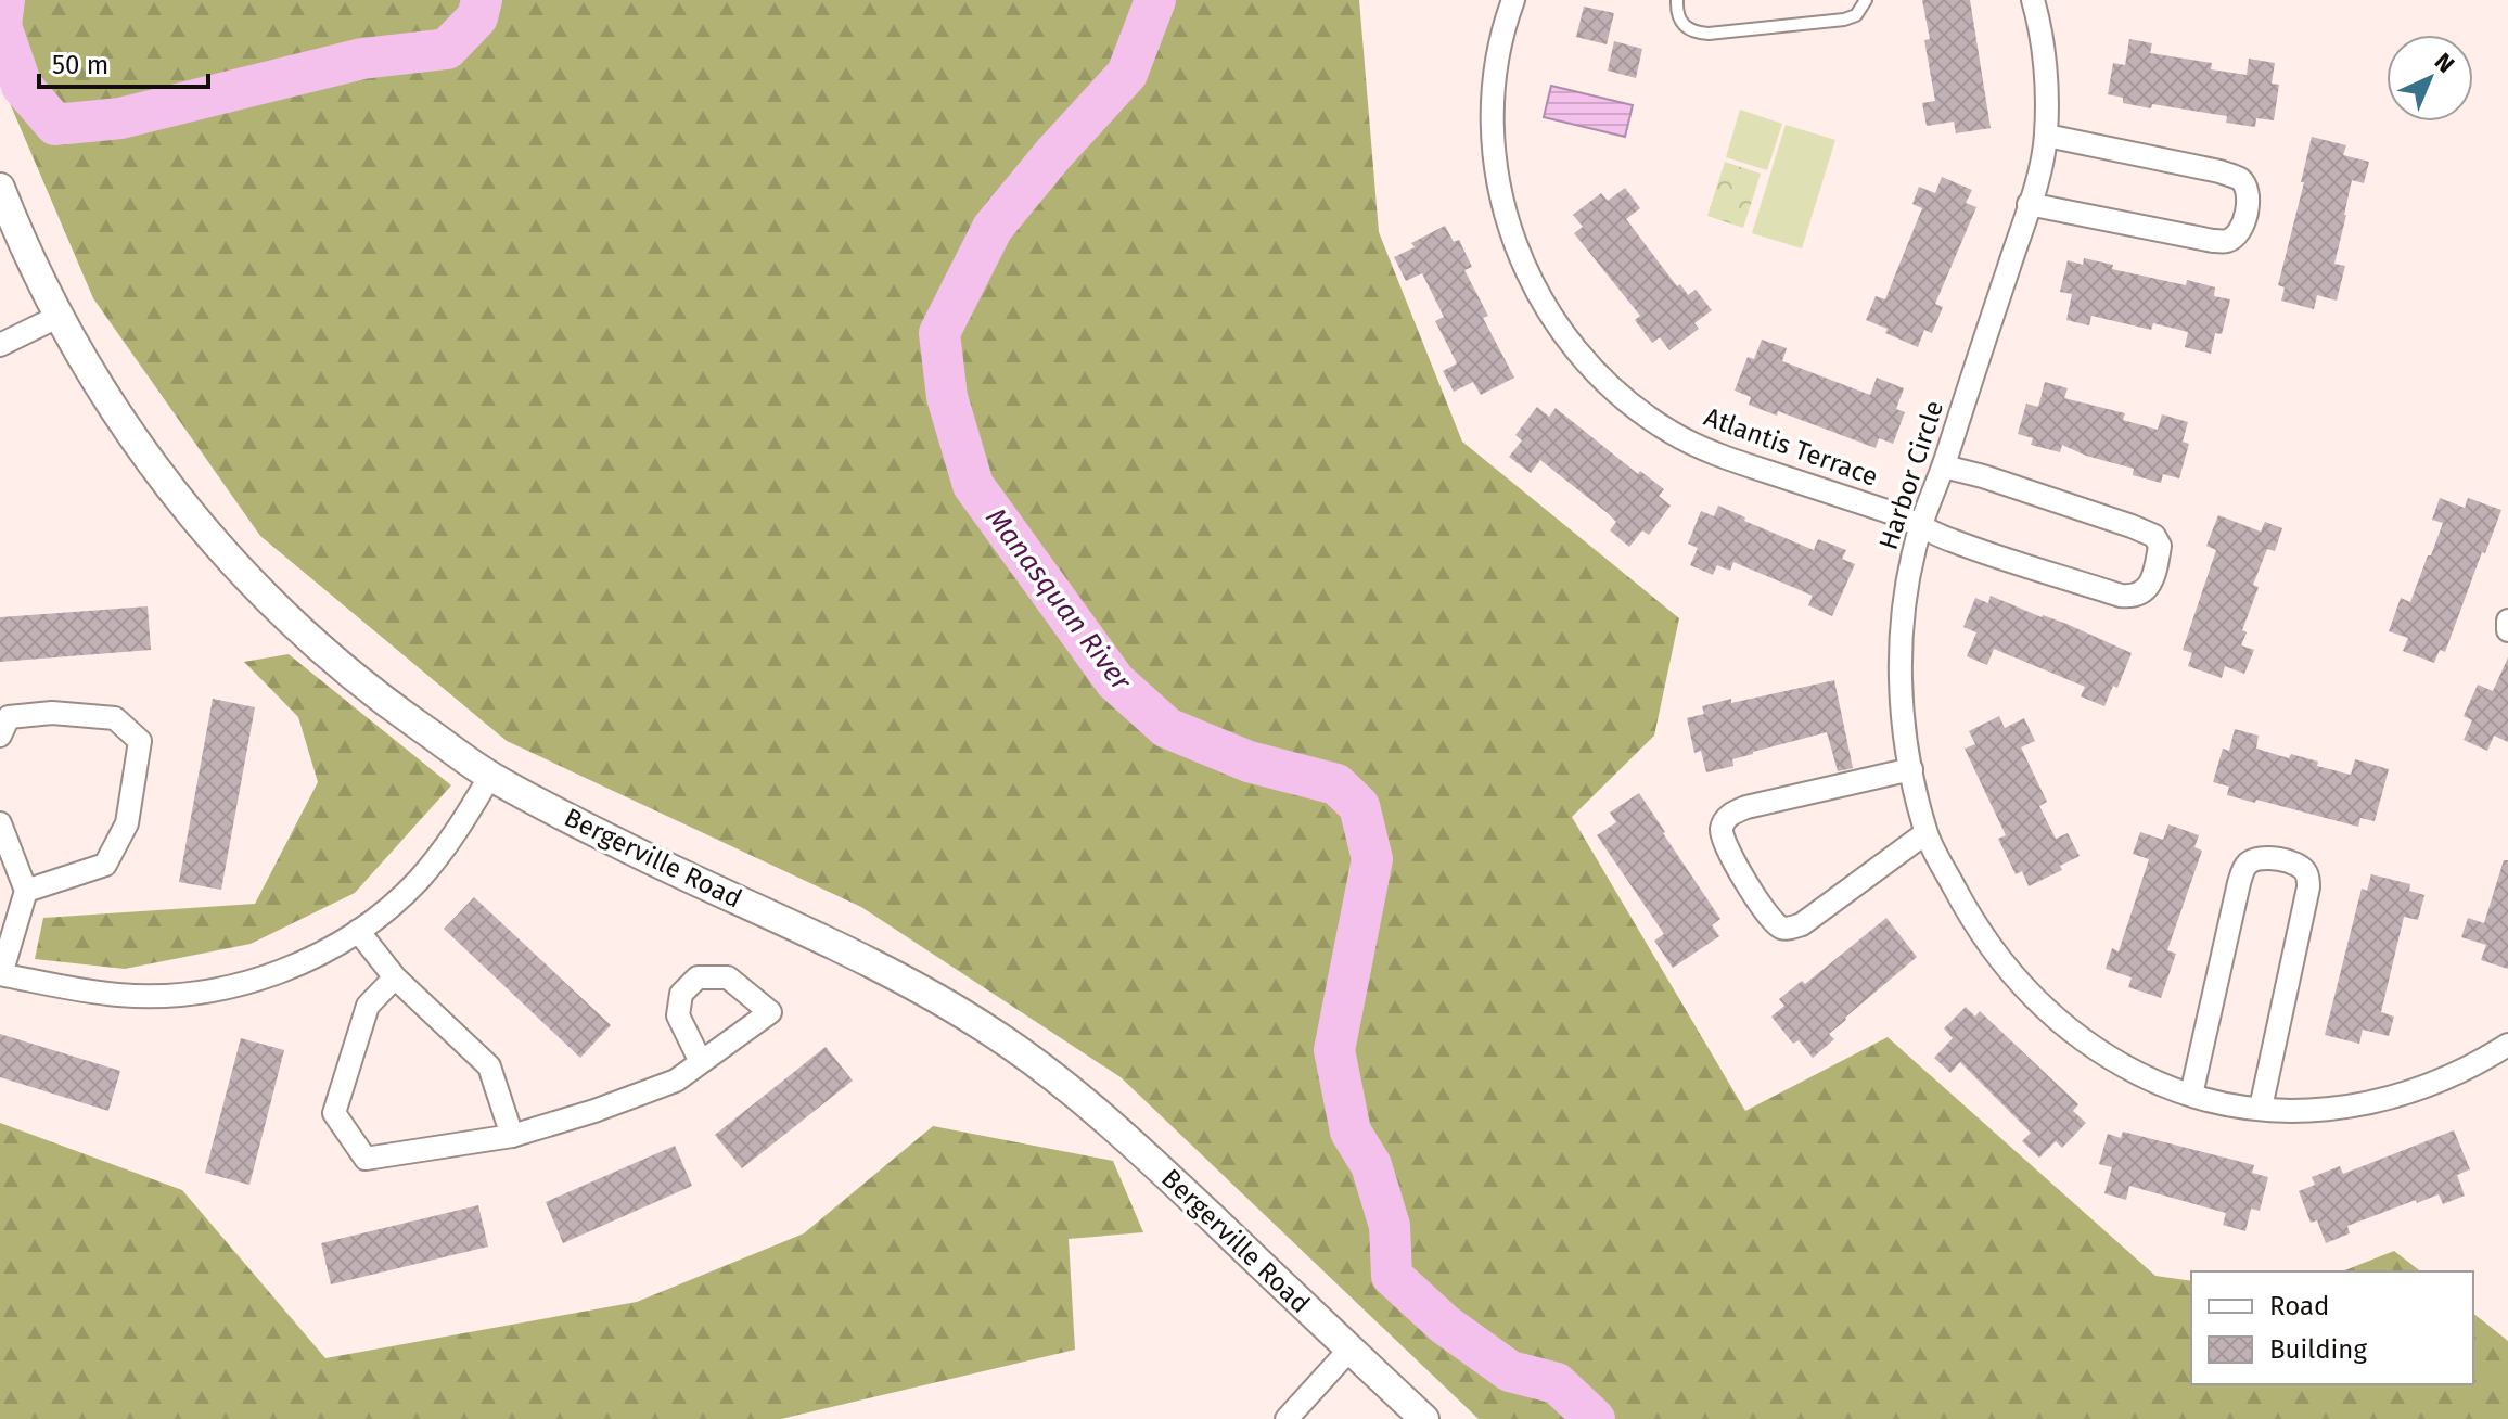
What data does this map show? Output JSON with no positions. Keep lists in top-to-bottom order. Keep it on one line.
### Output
{"streets":{"street":["Atlantis Terrace","Harbor Circle","Bergerville Road"]},"crossings":[["Atlantis Terrace","Harbor Circle"]],"water":["Manasquan River"],"legend":["Road","Building"],"scale_bar":"50 m","north":"top right"}
